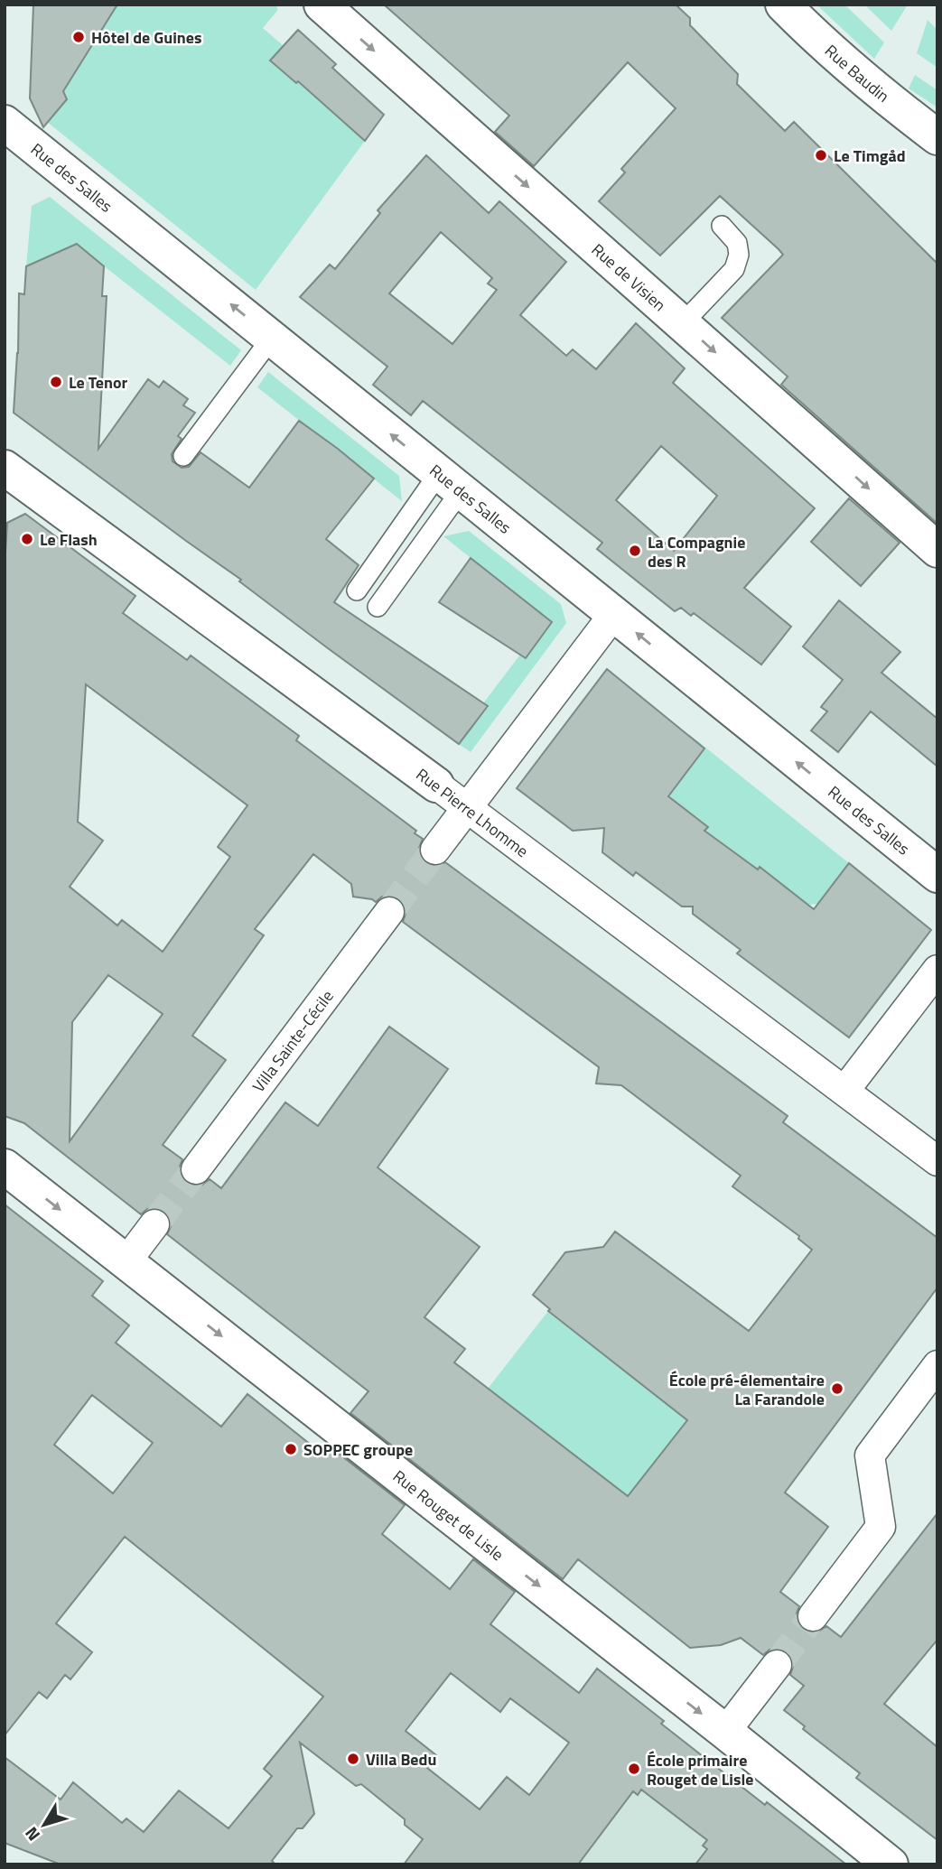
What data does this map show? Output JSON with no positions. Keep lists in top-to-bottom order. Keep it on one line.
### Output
{"streets":{"street":["Rue Baudin","Rue des Salles","Rue de Visien","Rue Pierre Lhomme","Villa Sainte-Cécile","Rue Rouget de Lisle"]},"one_way":["Rue des Salles","Rue de Visien","Rue Rouget de Lisle"],"places":["Hôtel de Guines","Le Timgåd","Le Tenor","Le Flash","La Compagnie des R","École pré-élementaire La Farandole","SOPPEC groupe","Villa Bedu","École primaire Rouget de Lisle"],"north":"bottom left"}
